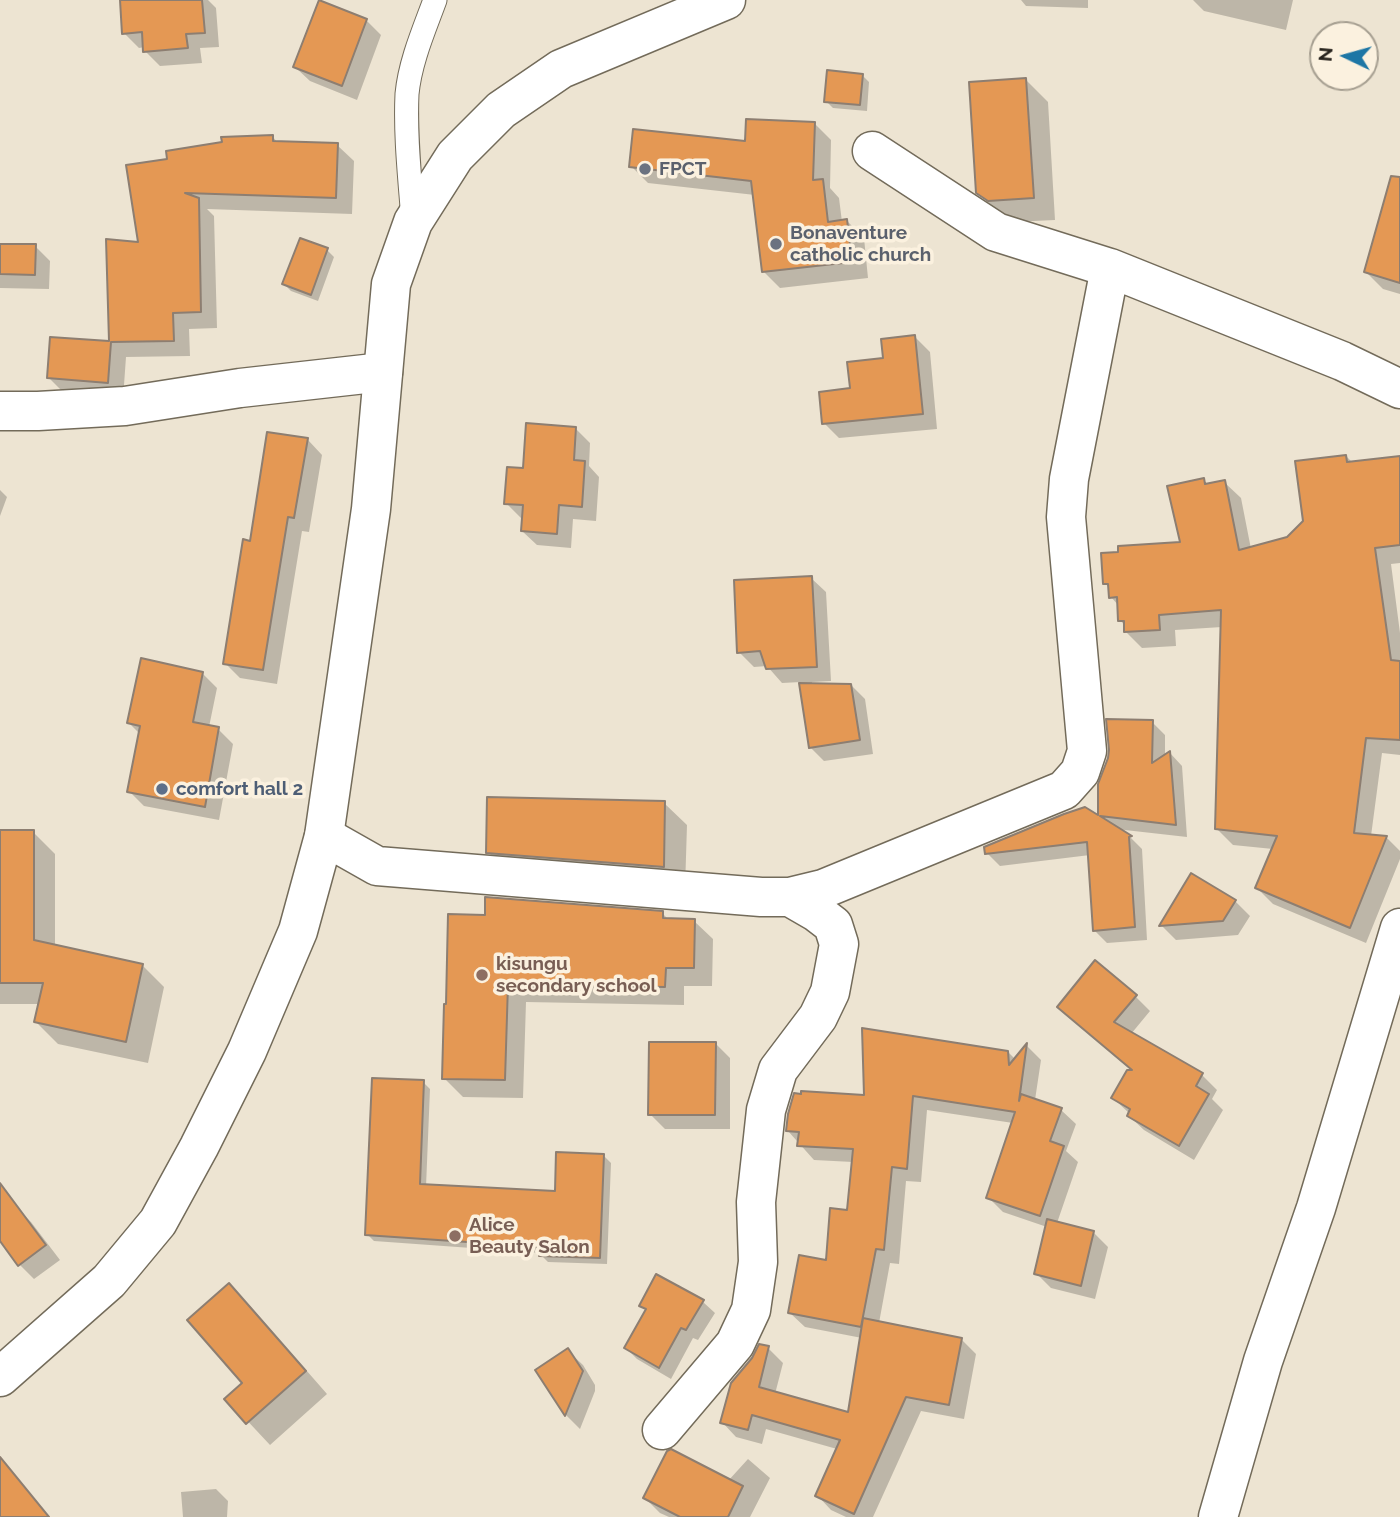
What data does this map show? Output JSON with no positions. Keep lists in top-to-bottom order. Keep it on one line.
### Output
{"places":["FPCT","Bonaventure catholic church","comfort hall 2","kisungu secondary school","Alice Beauty Salon"],"north":"left"}
